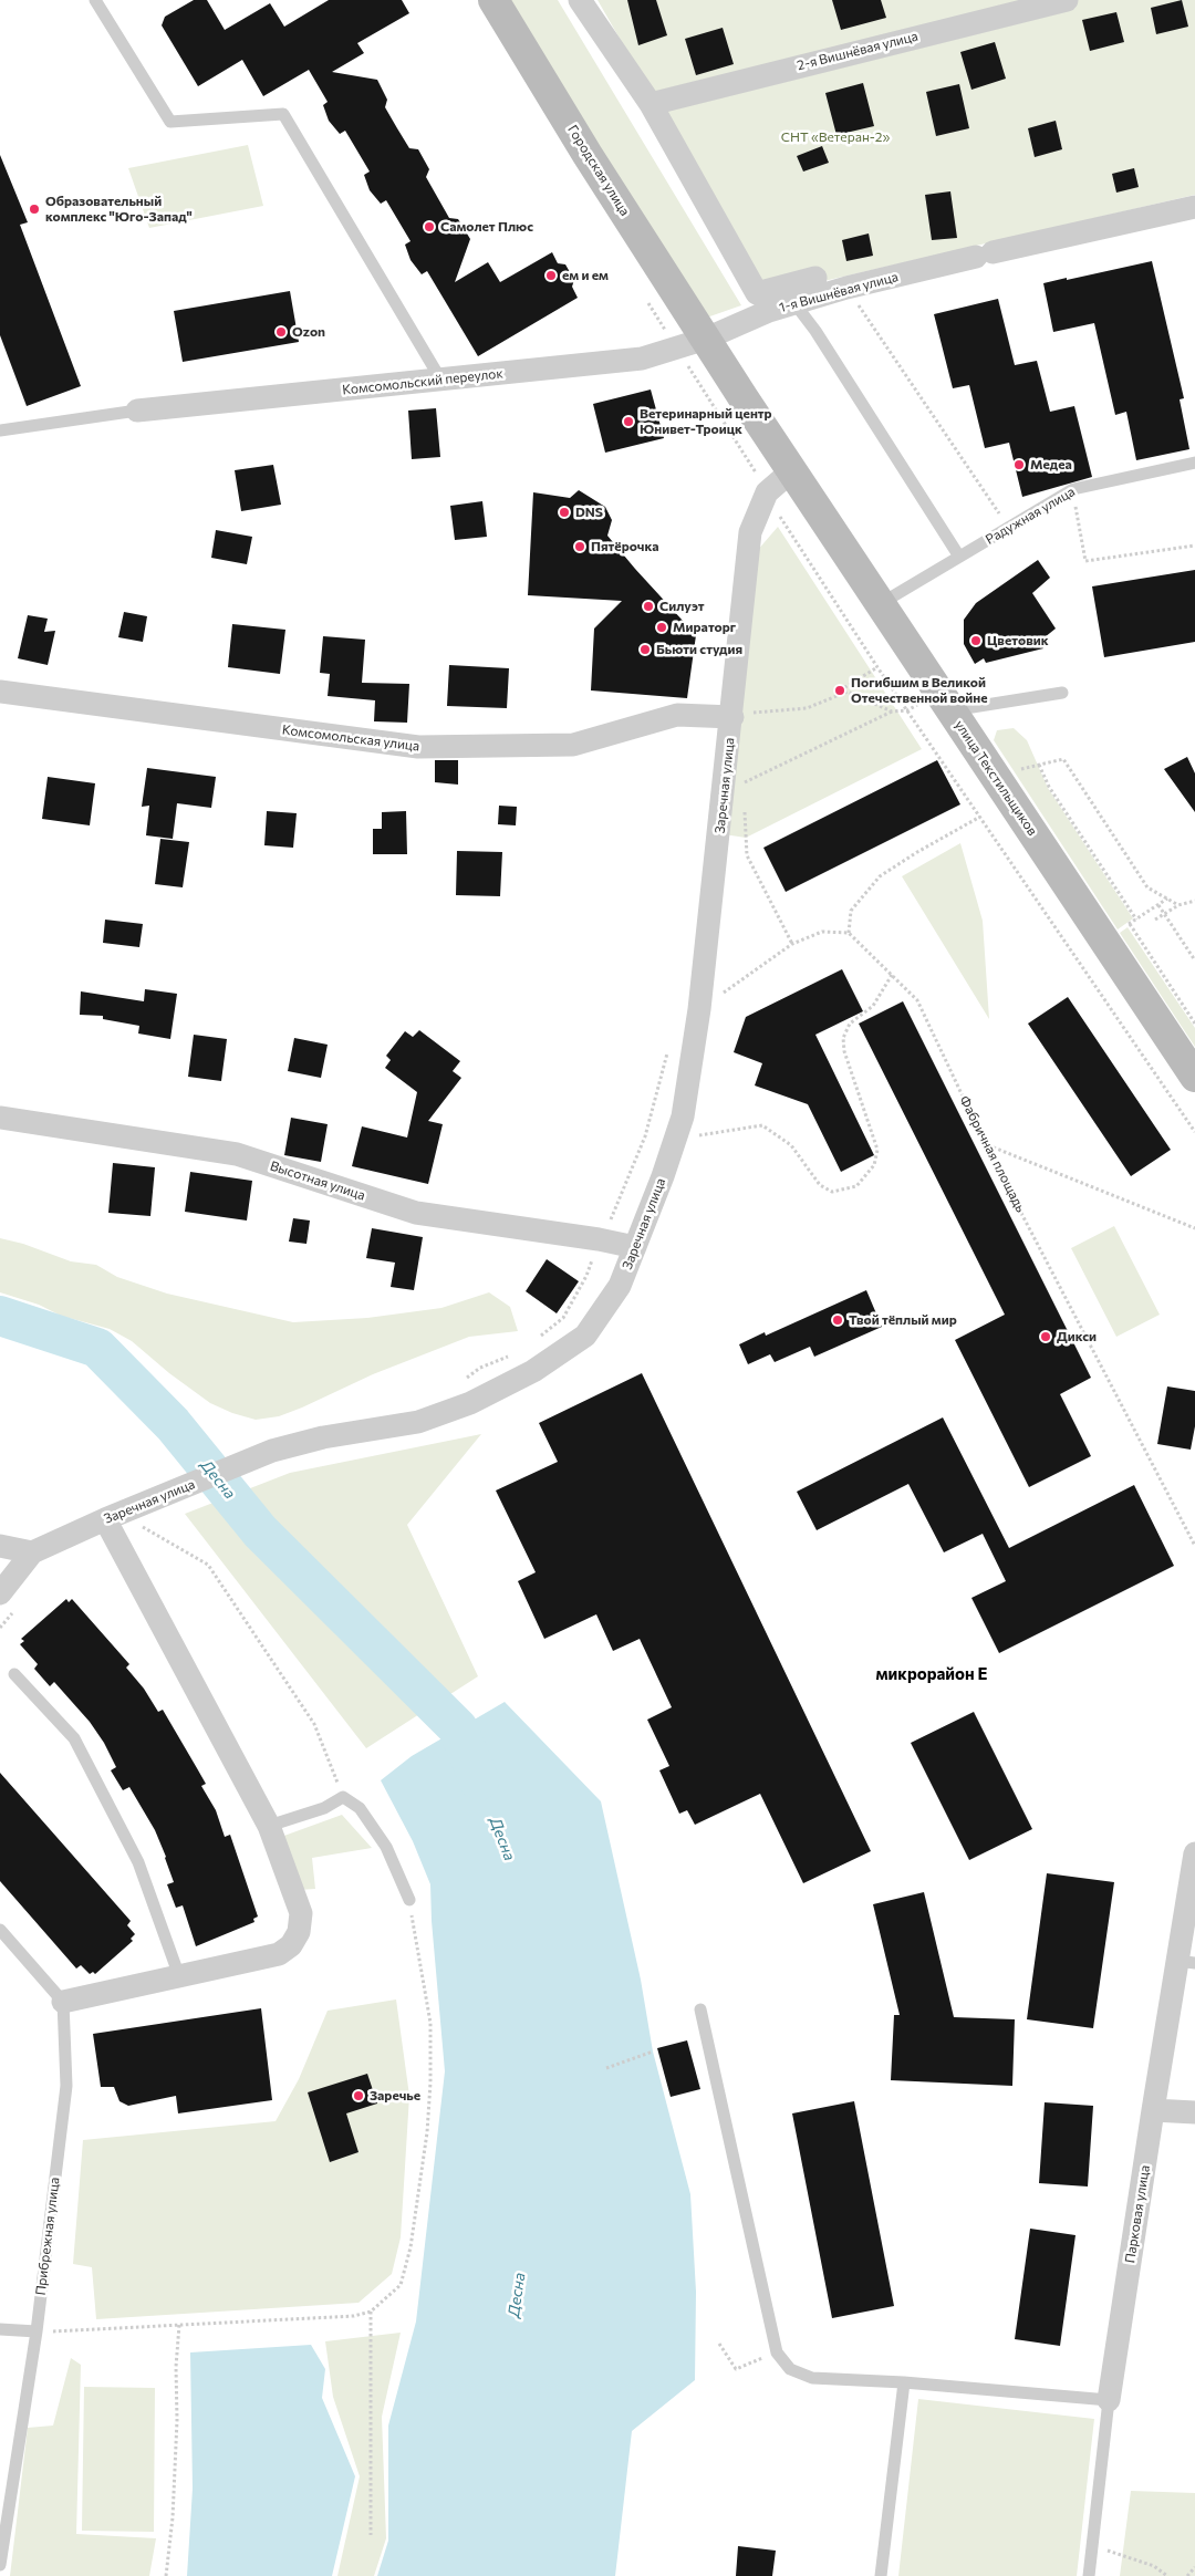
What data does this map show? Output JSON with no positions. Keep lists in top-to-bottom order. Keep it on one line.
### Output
{"streets":{"main road":["Городская улица","улица Текстильщиков"],"street":["2-я Вишнёвая улица","1-я Вишнёвая улица","Комсомольский переулок","Комсомольская улица","Заречная улица","Высотная улица","Парковая улица"],"lane":["Радужная улица","Прибрежная улица"],"path":["Фабричная площадь"]},"crossings":[["Городская улица","1-я Вишнёвая улица"],["Городская улица","Комсомольский переулок"],["Городская улица","улица Текстильщиков"],["1-я Вишнёвая улица","Комсомольский переулок"],["1-я Вишнёвая улица","улица Текстильщиков"],["Комсомольский переулок","улица Текстильщиков"],["Радужная улица","улица Текстильщиков"],["Комсомольская улица","Заречная улица"],["улица Текстильщиков","Заречная улица"],["Заречная улица","Высотная улица"]],"districts":["микрорайон Е"],"water":["Десна"],"parks":["СНТ «Ветеран-2»"],"places":["Образовательный комплекс \"Юго-Запад\"","Самолет Плюс","ем и ем","Ozon","Ветеринарный центр Юнивет-Троицк","Медеа","DNS","Пятёрочка","Силуэт","Мираторг","Цветовик","Бьюти студия","Погибшим в Великой Отечественной войне","Твой тёплый мир","Дикси","Заречье"]}
